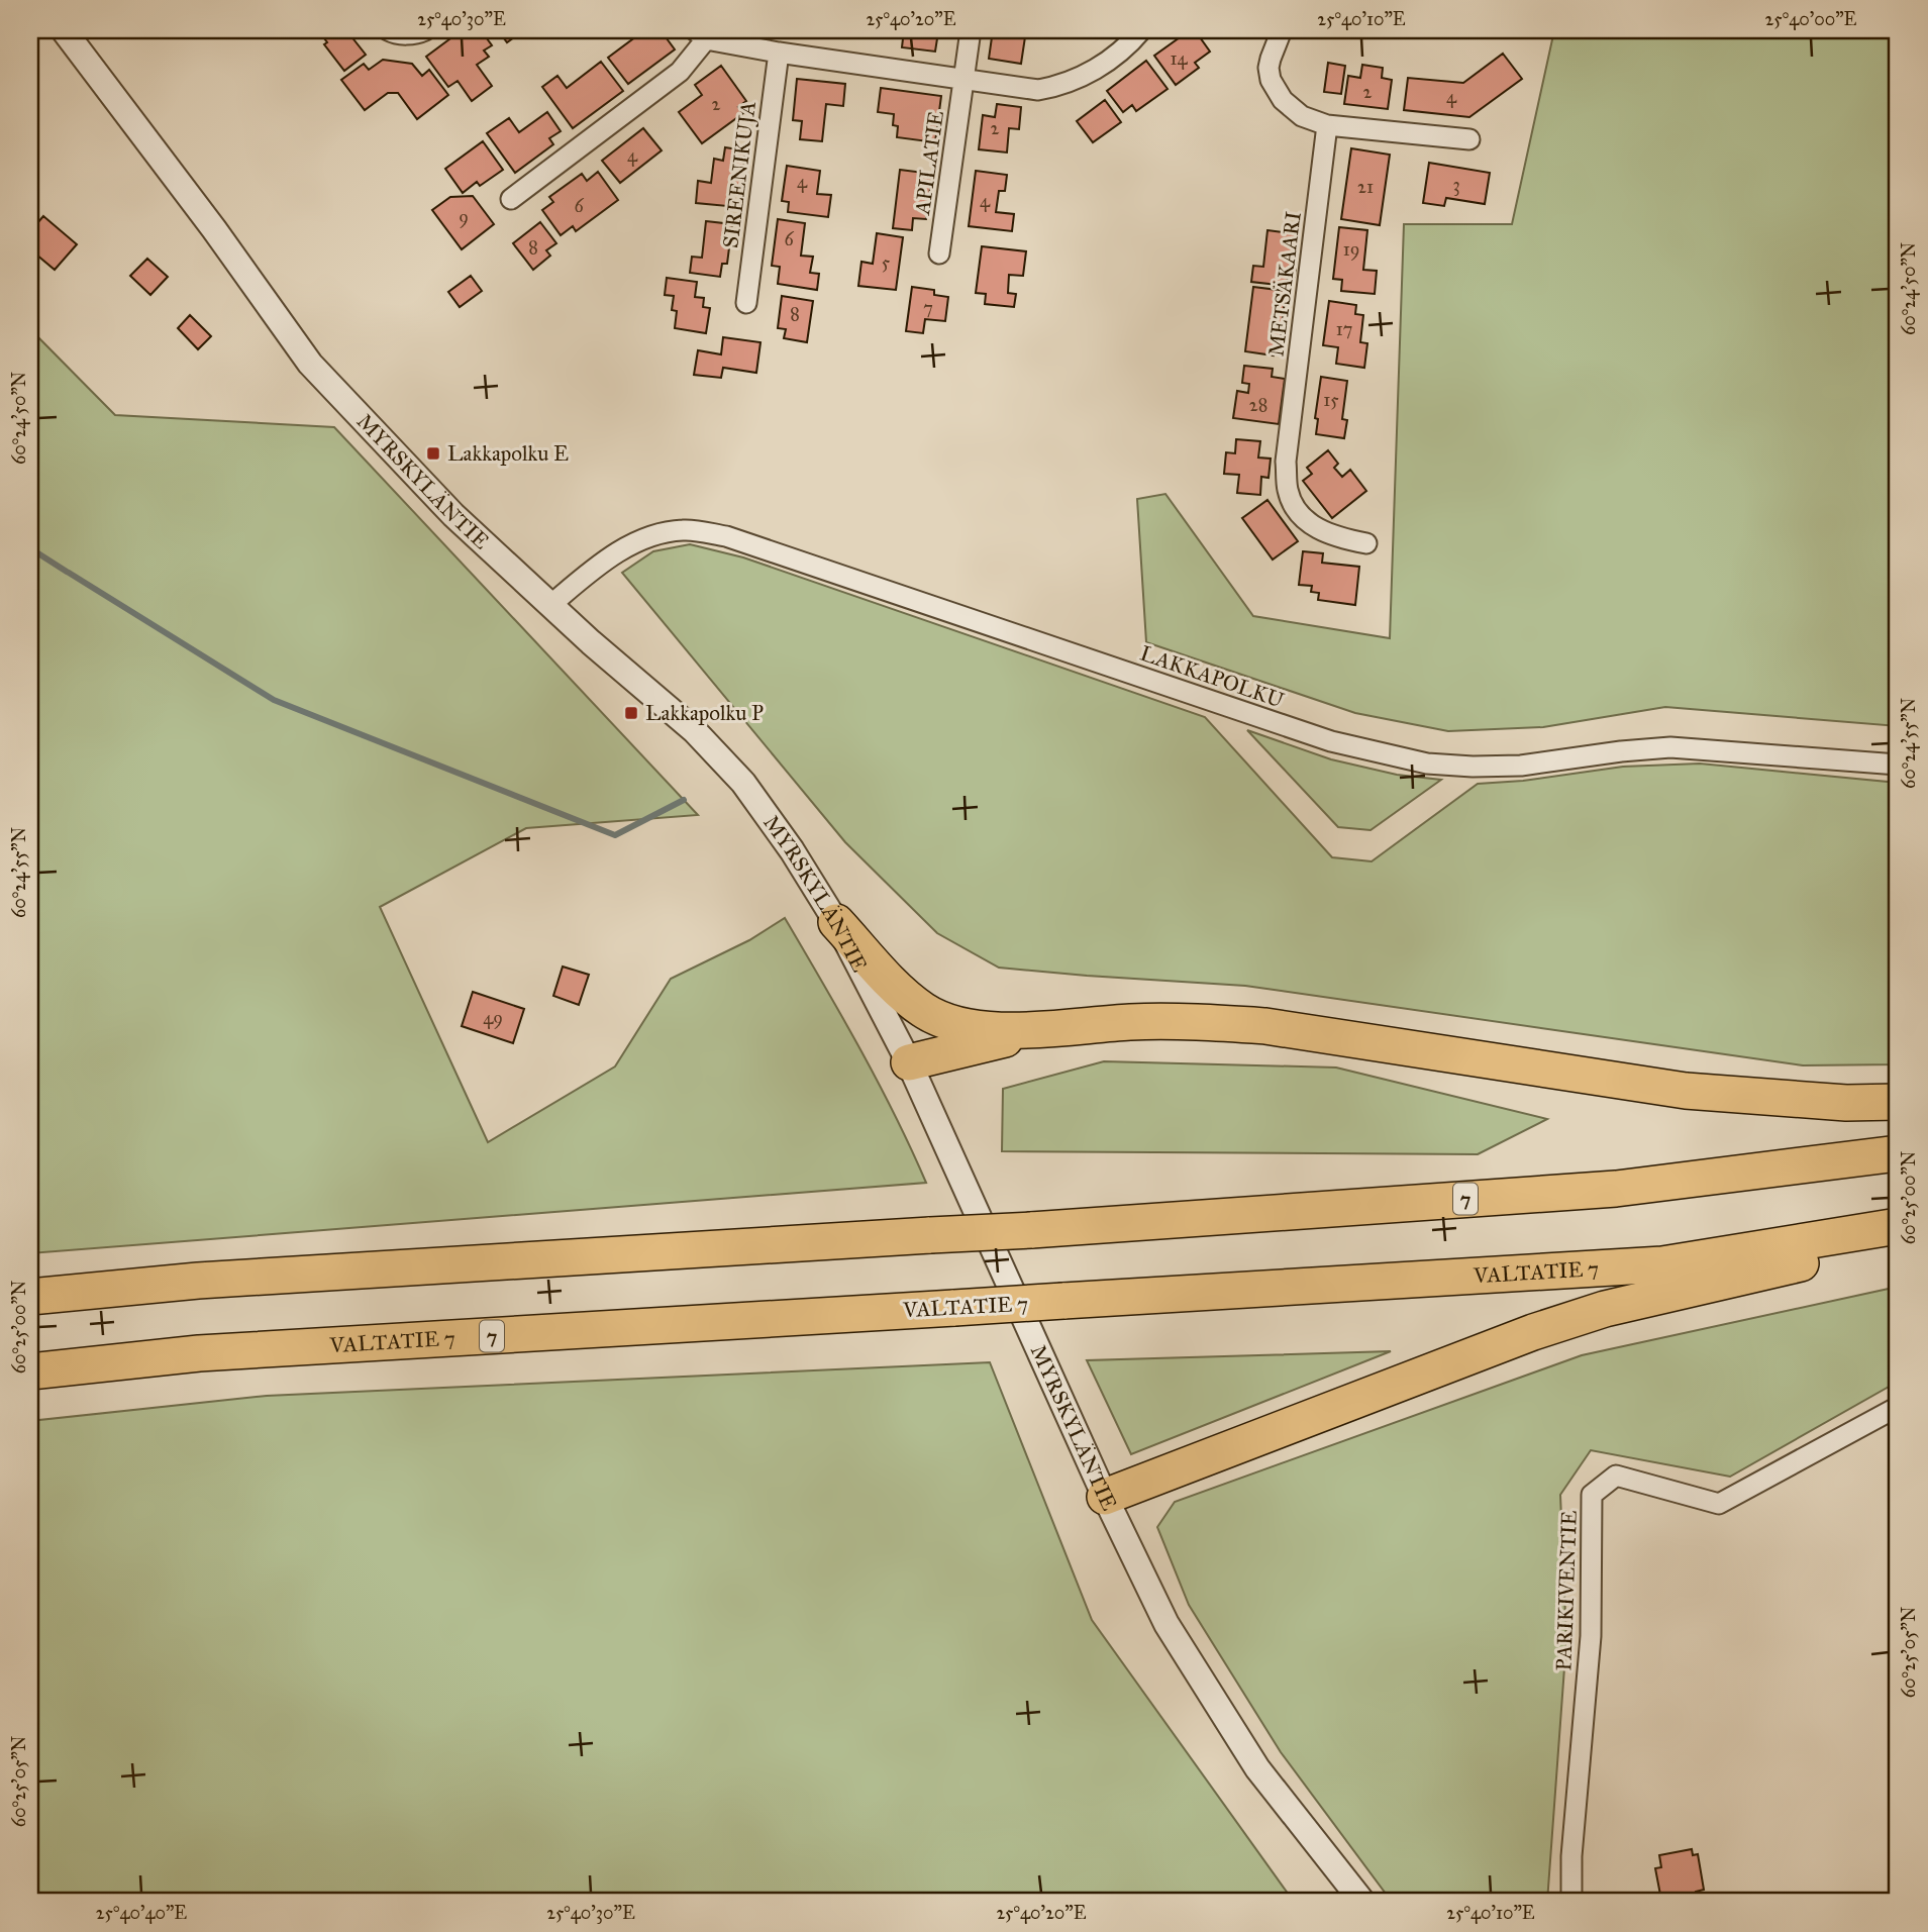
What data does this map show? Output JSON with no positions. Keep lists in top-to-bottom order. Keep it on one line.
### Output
{"streets":{"highway":["7","VALTATIE 7"],"street":["APILATIE","SIREENIKUJA","METSÄKAARI","MYRSKYLÄNTIE","LAKKAPOLKU","PARIKIVENTIE"]},"crossings":[["MYRSKYLÄNTIE","LAKKAPOLKU"]],"places":{"transit":["Lakkapolku E","Lakkapolku P"]},"house_numbers":["14","2","4","2","2","4","4","3","21","4","6","9","6","8","19","5","7","8","17","15","28","49"],"coordinates":["25°40'30\"E","25°40'20\"E","25°40'10\"E","25°40'00\"E","60°24'50\"N","60°24'55\"N","60°25'00\"N","60°25'05\"N","25°40'40\"E"]}
